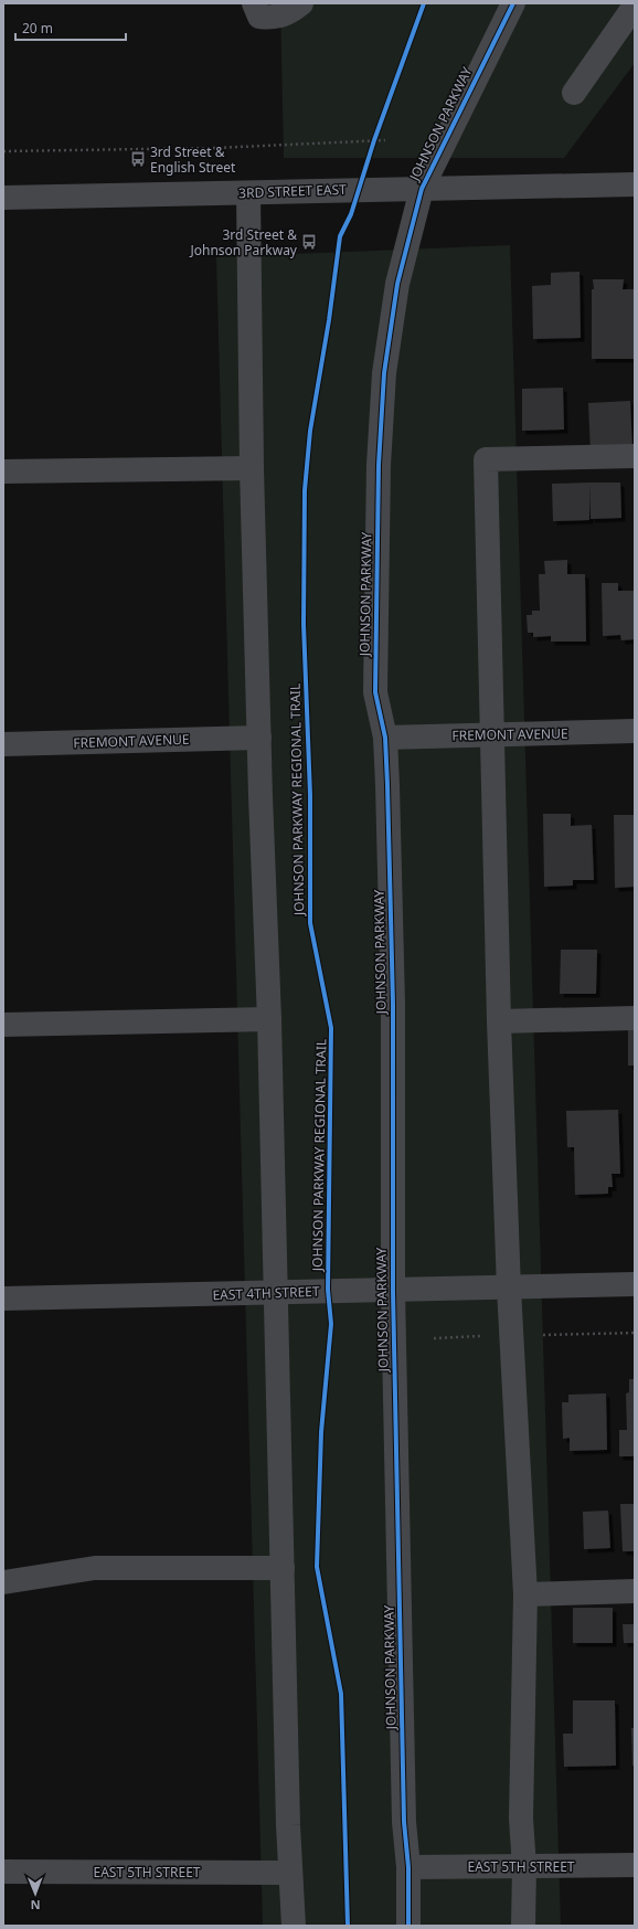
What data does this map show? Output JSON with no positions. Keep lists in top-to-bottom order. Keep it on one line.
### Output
{"streets":{"street":["JOHNSON PARKWAY","3RD STREET EAST","FREMONT AVENUE","EAST 4TH STREET","EAST 5TH STREET"],"cycle path":["JOHNSON PARKWAY REGIONAL TRAIL"]},"crossings":[["JOHNSON PARKWAY","3RD STREET EAST"],["JOHNSON PARKWAY","FREMONT AVENUE"],["JOHNSON PARKWAY","EAST 4TH STREET"],["JOHNSON PARKWAY","EAST 5TH STREET"]],"places":{"bus stop":["3rd Street & English Street","3rd Street & Johnson Parkway"]},"scale_bar":"20 m","north":"bottom"}
